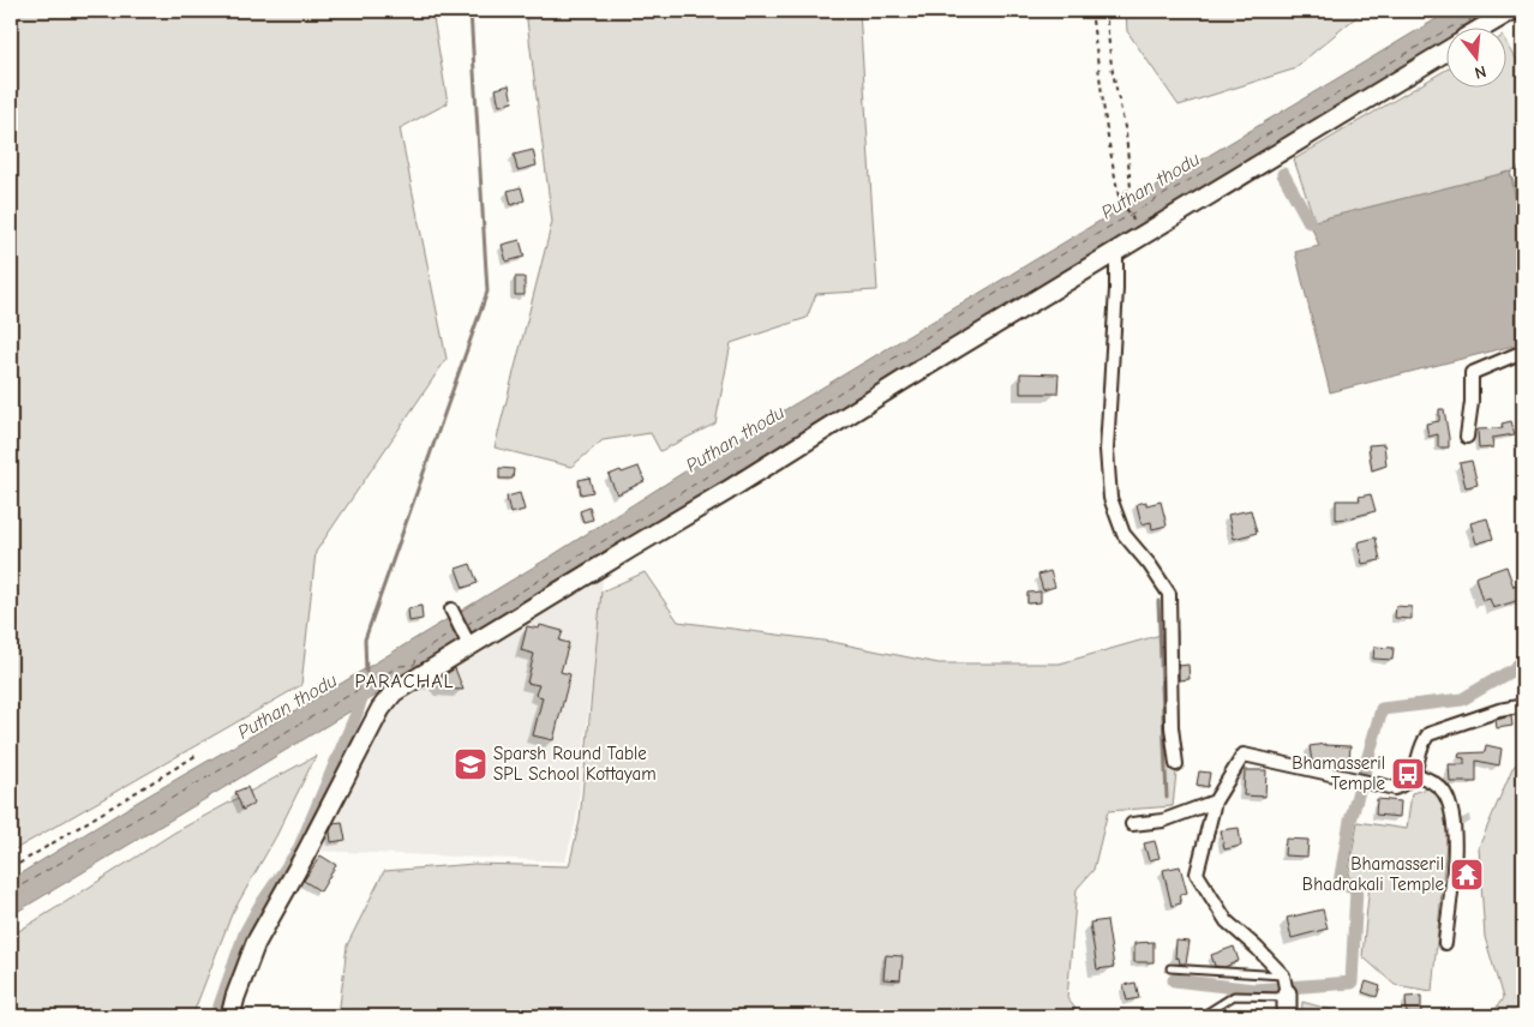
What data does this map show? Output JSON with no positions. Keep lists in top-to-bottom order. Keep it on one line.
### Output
{"districts":["PARACHAL"],"water":["Puthan thodu"],"places":{"school or university":["Sparsh Round Table SPL School Kottayam"],"bus stop":["Bhamasseril Temple"],"temple":["Bhamasseril Bhadrakali Temple"]},"north":"bottom"}
